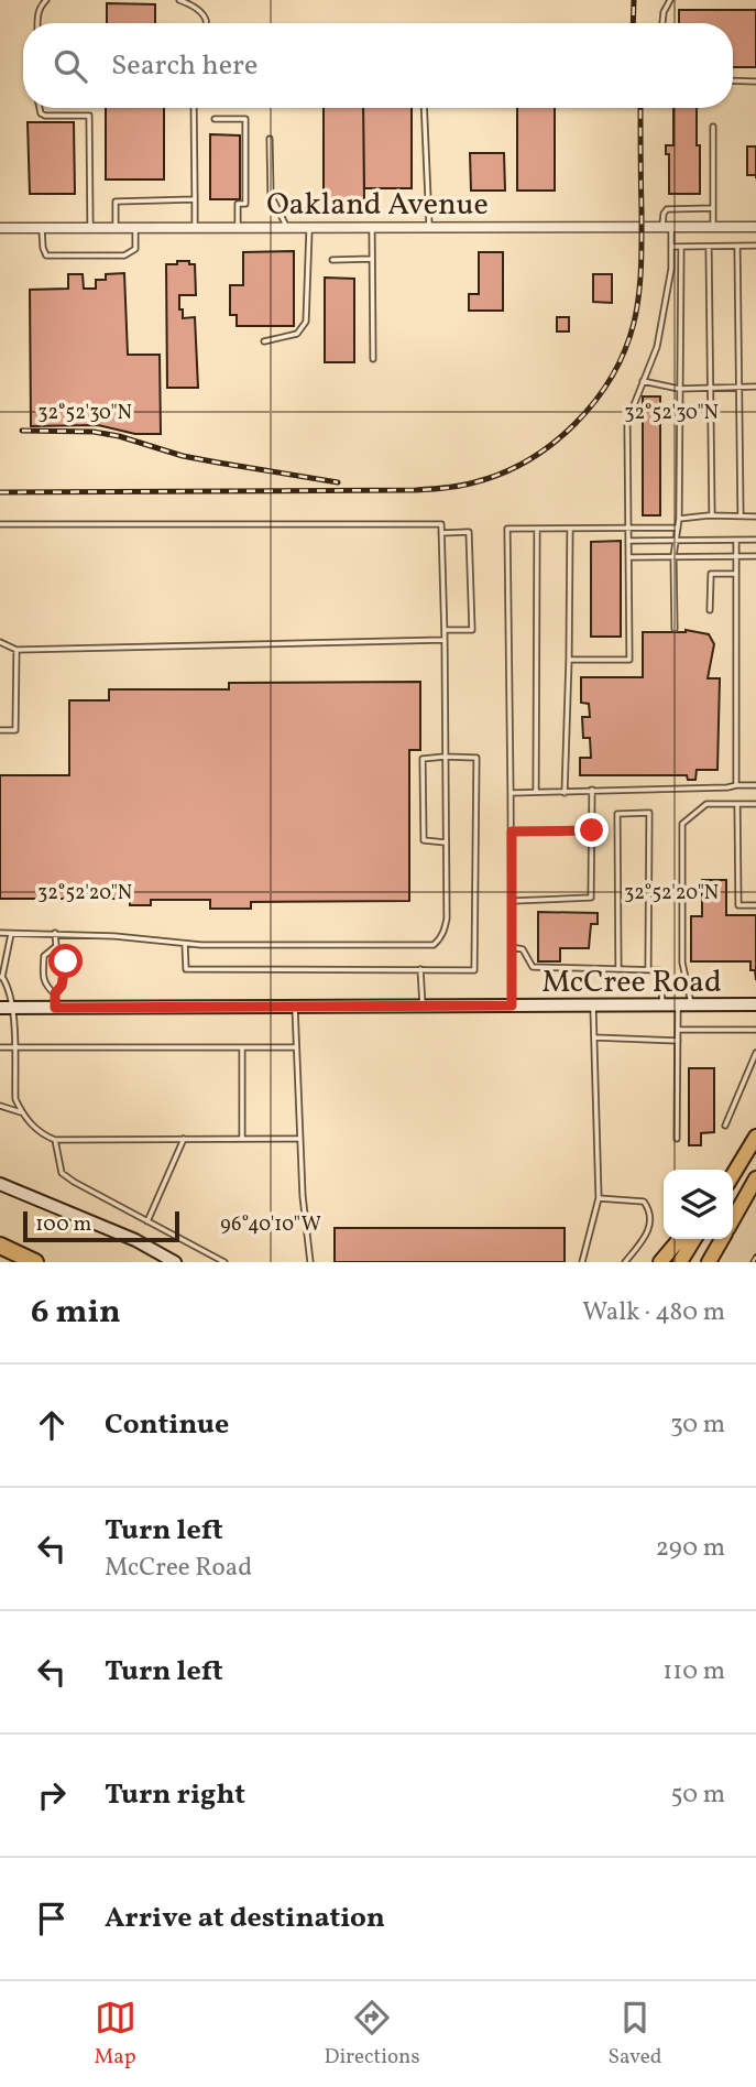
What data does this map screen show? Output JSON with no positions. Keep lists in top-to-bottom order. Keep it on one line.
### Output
{"streets":{"main road":["McCree Road"],"street":["Oakland Avenue"]},"scale_bar":"100 m","page":{"search":"Search here","scale":"100 m","heading":["6 min","Walk · 480 m"],"list":[["Continue","30 m"],["Turn left","McCree Road","290 m"],["Turn left","110 m"],["Turn right","50 m"],"Arrive at destination"],"nav":["Map","Directions","Saved"]},"coordinates":["32°52'30\"N","32°52'20\"N","96°40'10\"W"]}
